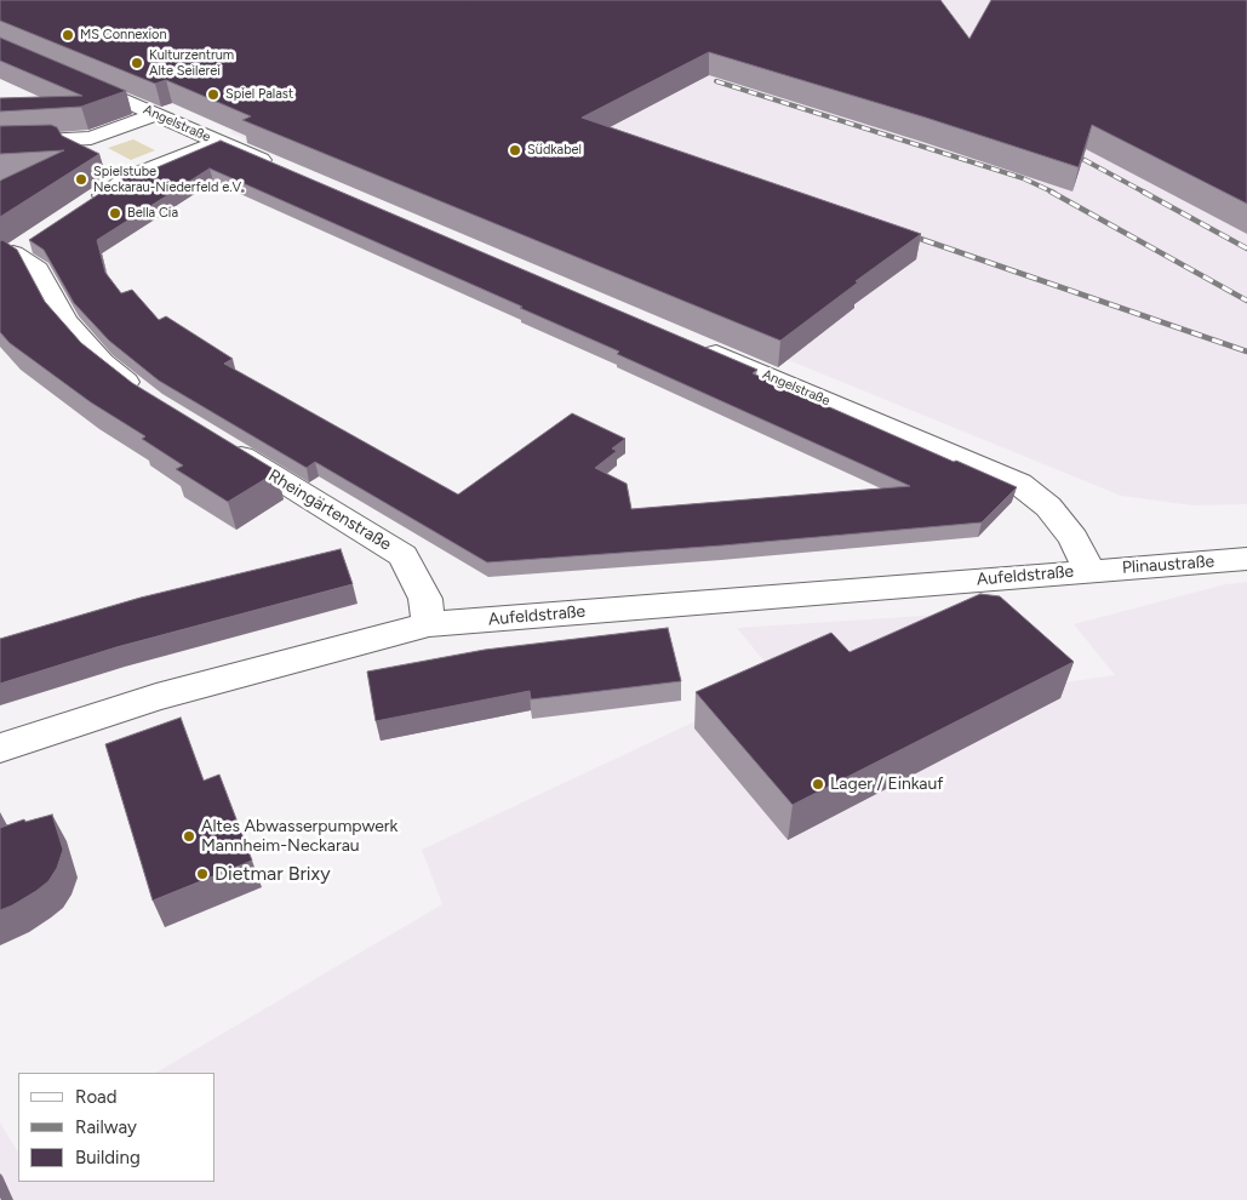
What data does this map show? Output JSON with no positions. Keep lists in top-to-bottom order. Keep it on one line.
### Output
{"streets":{"street":["Angelstraße","Rheingärtenstraße","Plinaustraße","Aufeldstraße"]},"crossings":[["Angelstraße","Plinaustraße"],["Angelstraße","Aufeldstraße"],["Rheingärtenstraße","Aufeldstraße"],["Plinaustraße","Aufeldstraße"]],"places":["MS Connexion","Kulturzentrum Alte Seilerei","Spiel Palast","Südkabel","Spielstube Neckarau-Niederfeld e.V.","Bella Cia","Lager / Einkauf","Altes Abwasserpumpwerk Mannheim-Neckarau","Dietmar Brixy"],"legend":["Road","Railway","Building"]}
